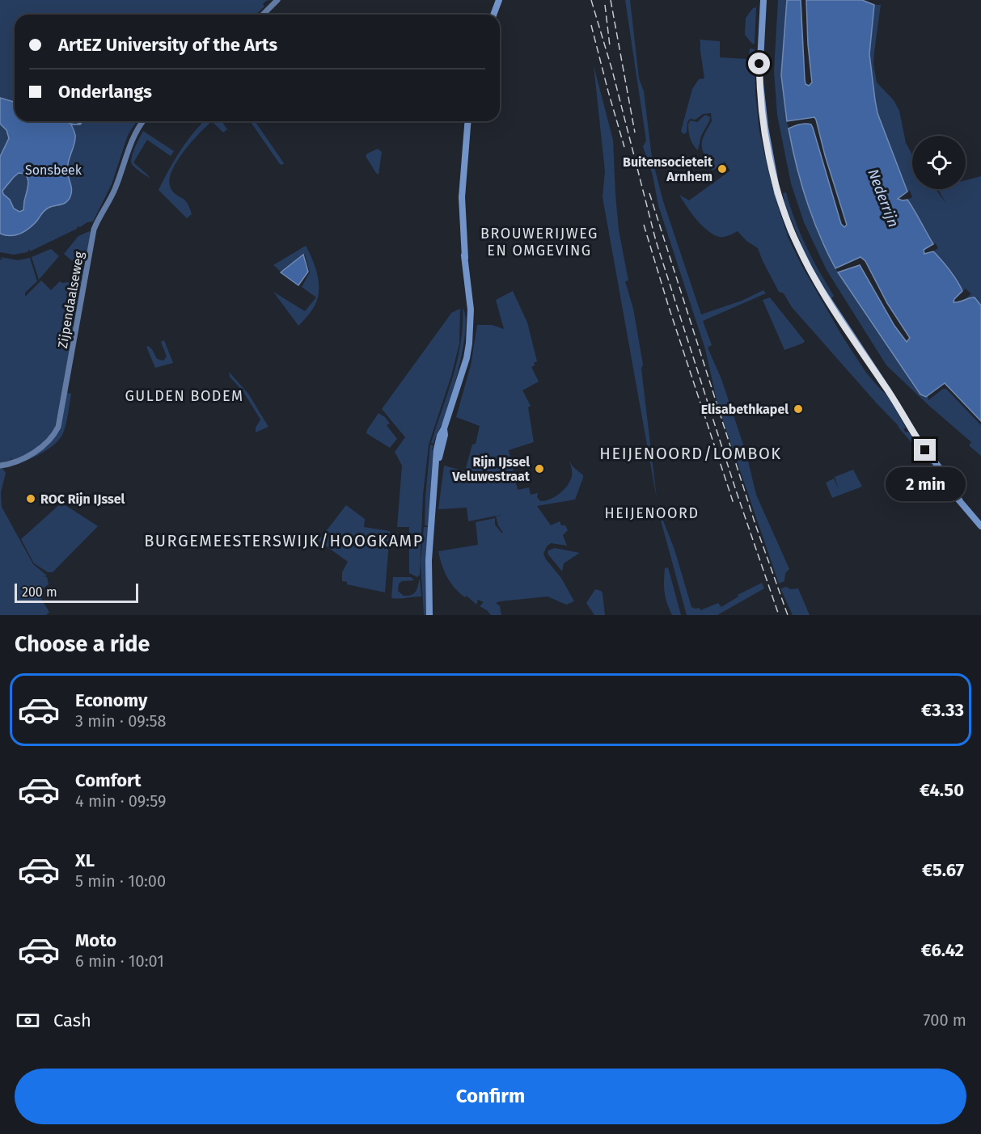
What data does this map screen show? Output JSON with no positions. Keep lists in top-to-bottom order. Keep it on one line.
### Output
{"streets":{"main road":["Zijpendaalseweg"]},"districts":["BROUWERIJWEG EN OMGEVING","GULDEN BODEM","HEIJENOORD/LOMBOK","HEIJENOORD","BURGEMEESTERSWIJK/HOOGKAMP"],"water":["Nederrijn"],"parks":["Sonsbeek"],"places":["Buitensocieteit Arnhem","Elisabethkapel","Rijn IJssel Veluwestraat","ROC Rijn IJssel"],"scale_bar":"200 m","page":{"banner":["ArtEZ University of the Arts","Onderlangs"],"bubble":"2 min","scale":"200 m","heading":"Choose a ride","list":[{"name":"Economy","note":"3 min · 09:58","value":"€3.33"},{"name":"Comfort","note":"4 min · 09:59","value":"€4.50"},{"name":"XL","note":"5 min · 10:00","value":"€5.67"},{"name":"Moto","note":"6 min · 10:01","value":"€6.42"}],"pay":["Cash","700 m"],"buttons":"Confirm"}}
